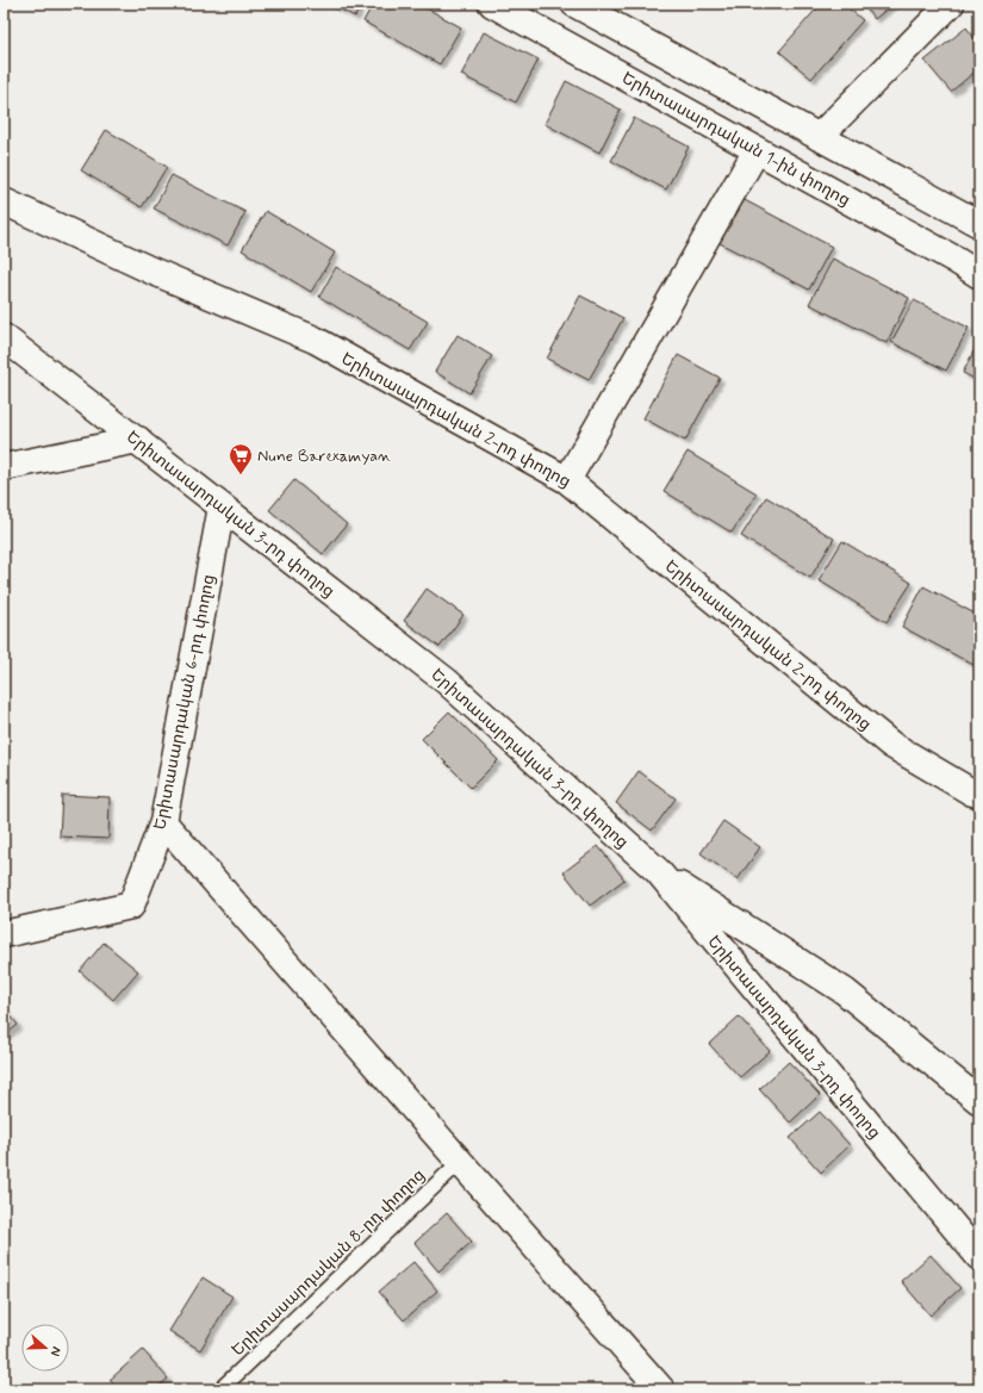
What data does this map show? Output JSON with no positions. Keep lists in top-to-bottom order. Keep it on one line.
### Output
{"streets":{"street":["Երիտասարդական 1-ին փողոց","Երիտասարդական 2-րդ փողոց","Երիտասարդական 3-րդ փողոց","Երիտասարդական 6-րդ փողոց"],"lane":["Երիտասարդական 8-րդ փողոց"]},"crossings":[["Երիտասարդական 3-րդ փողոց","Երիտասարդական 6-րդ փողոց"]],"places":{"supermarket":["Nune Barexamyan"]},"north":"right"}
